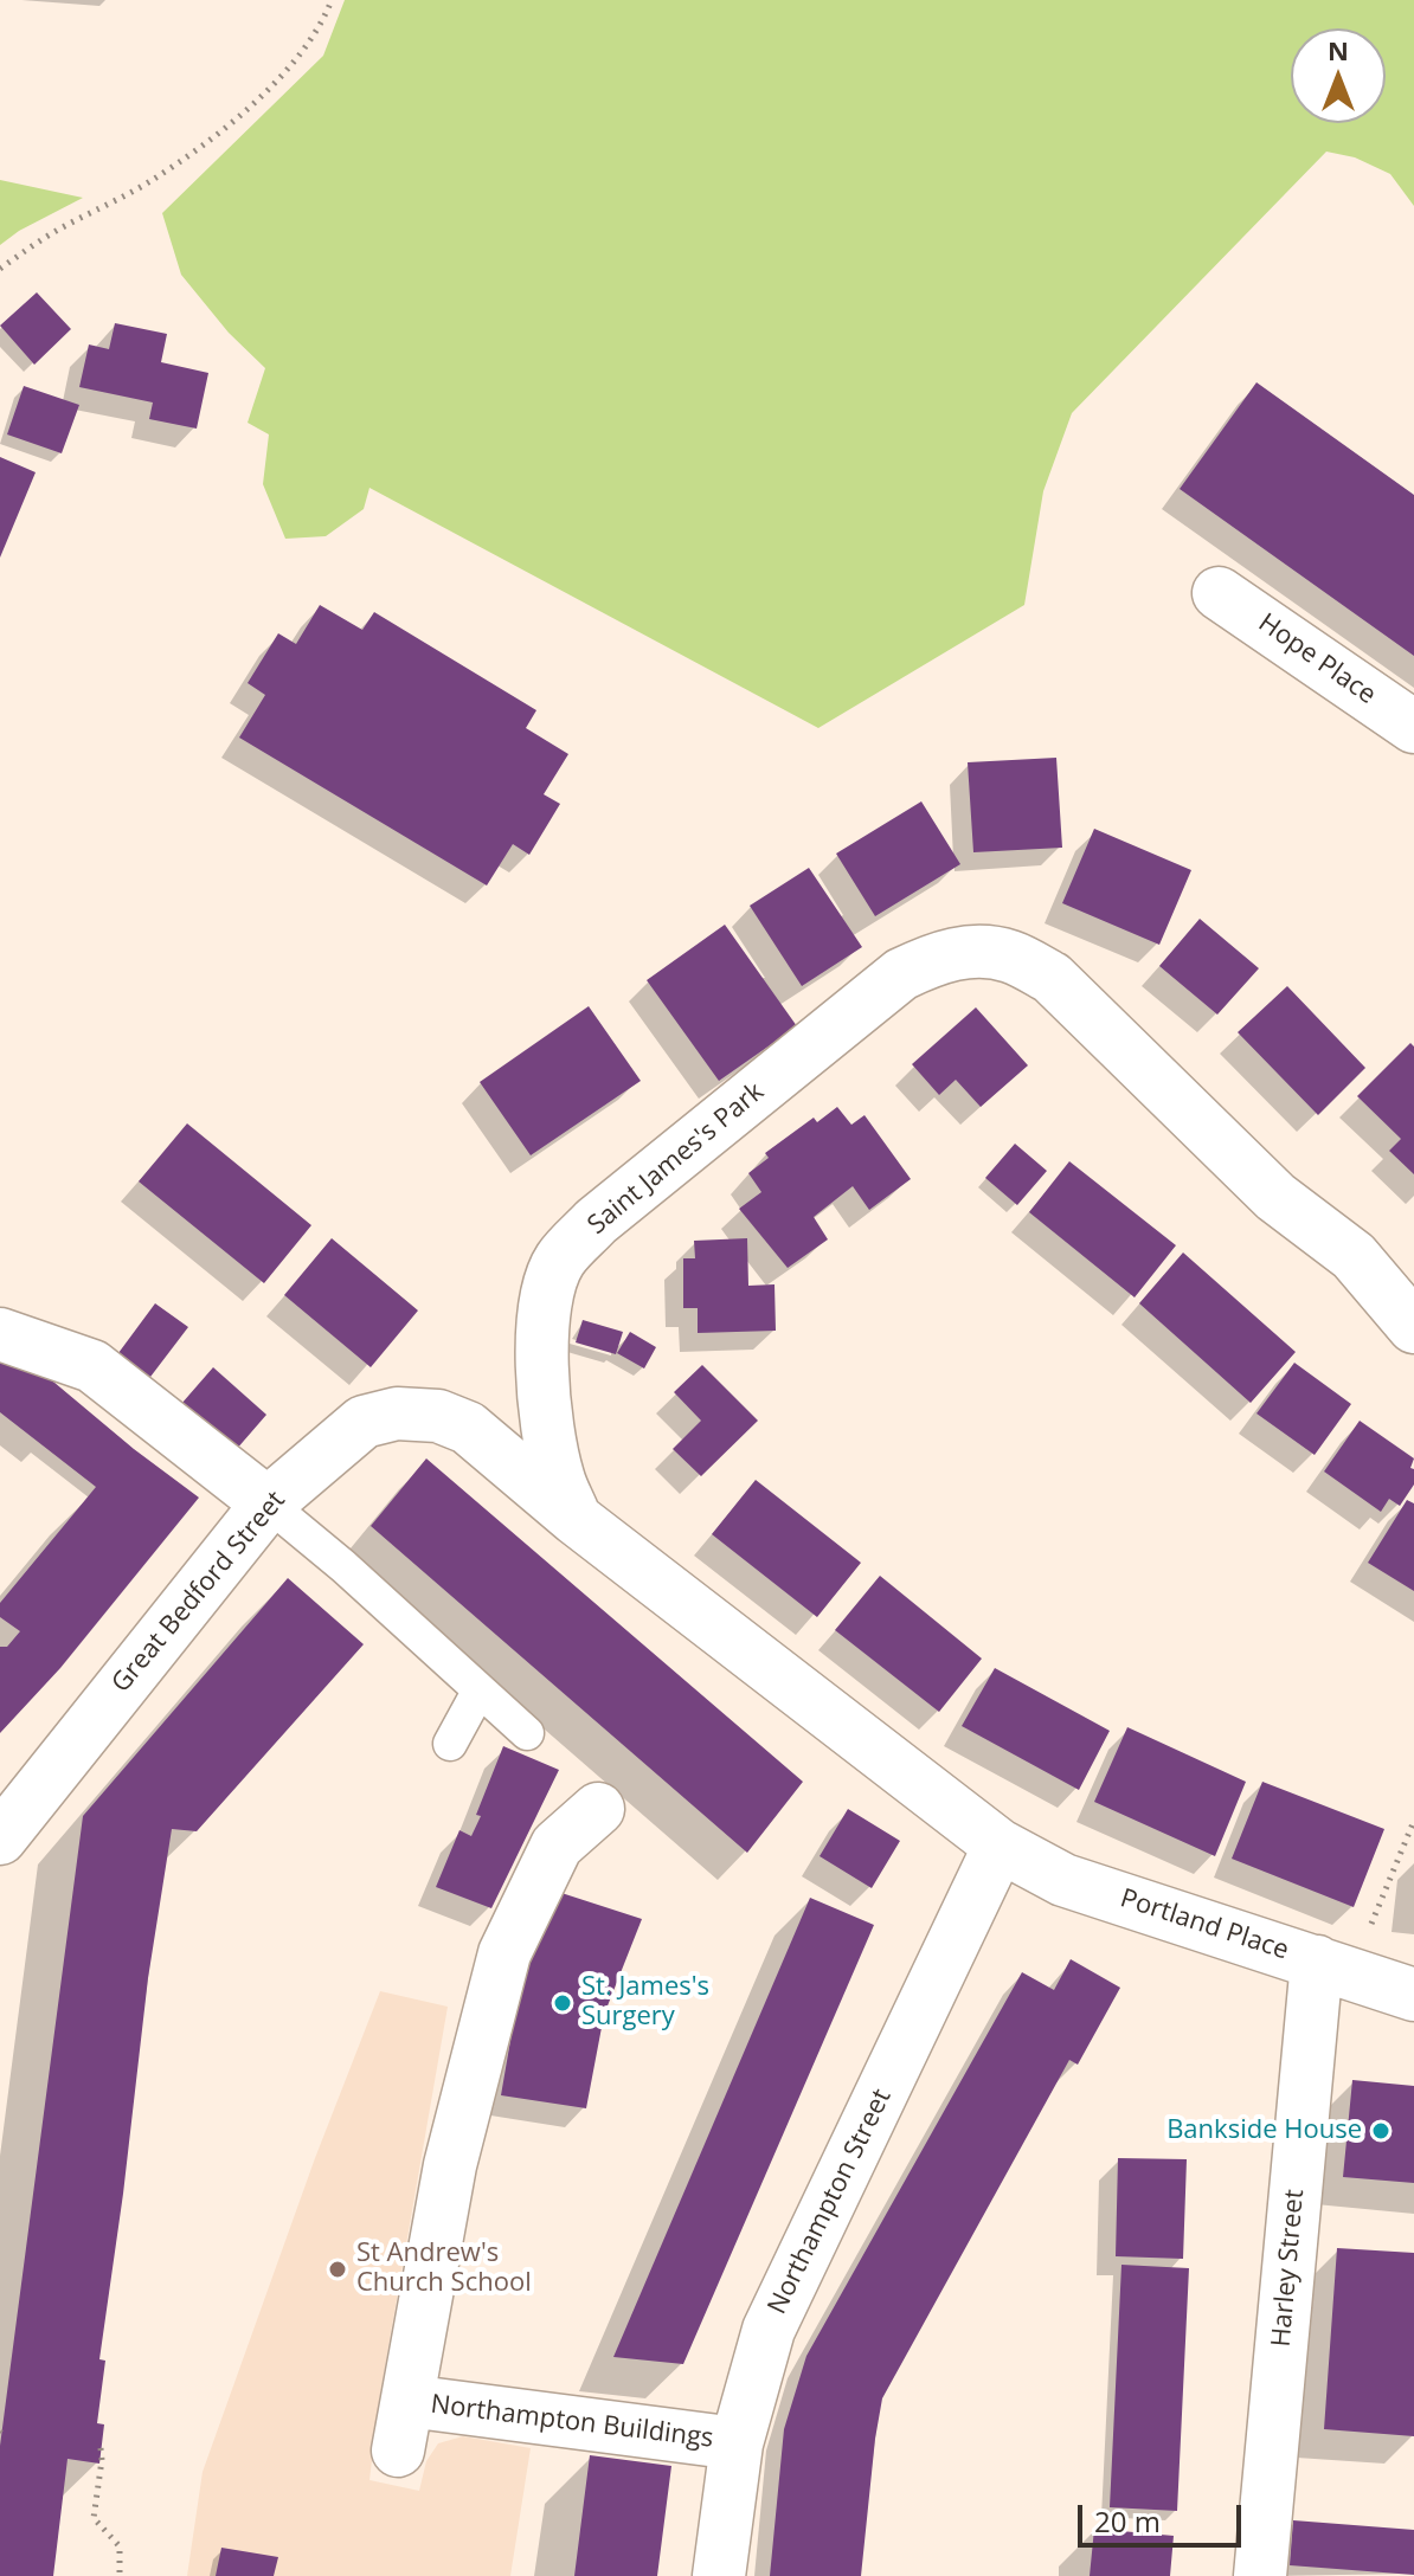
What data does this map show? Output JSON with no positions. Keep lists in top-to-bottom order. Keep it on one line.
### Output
{"streets":{"street":["Hope Place","Saint James's Park","Great Bedford Street","Portland Place","Northampton Street","Harley Street","Northampton Buildings"]},"crossings":[["Saint James's Park","Great Bedford Street"],["Saint James's Park","Portland Place"],["Saint James's Park","Northampton Street"],["Portland Place","Northampton Street"],["Portland Place","Harley Street"],["Northampton Street","Northampton Buildings"]],"places":["St. James's Surgery","Bankside House","St Andrew's Church School"],"scale_bar":"20 m","north":"top"}
